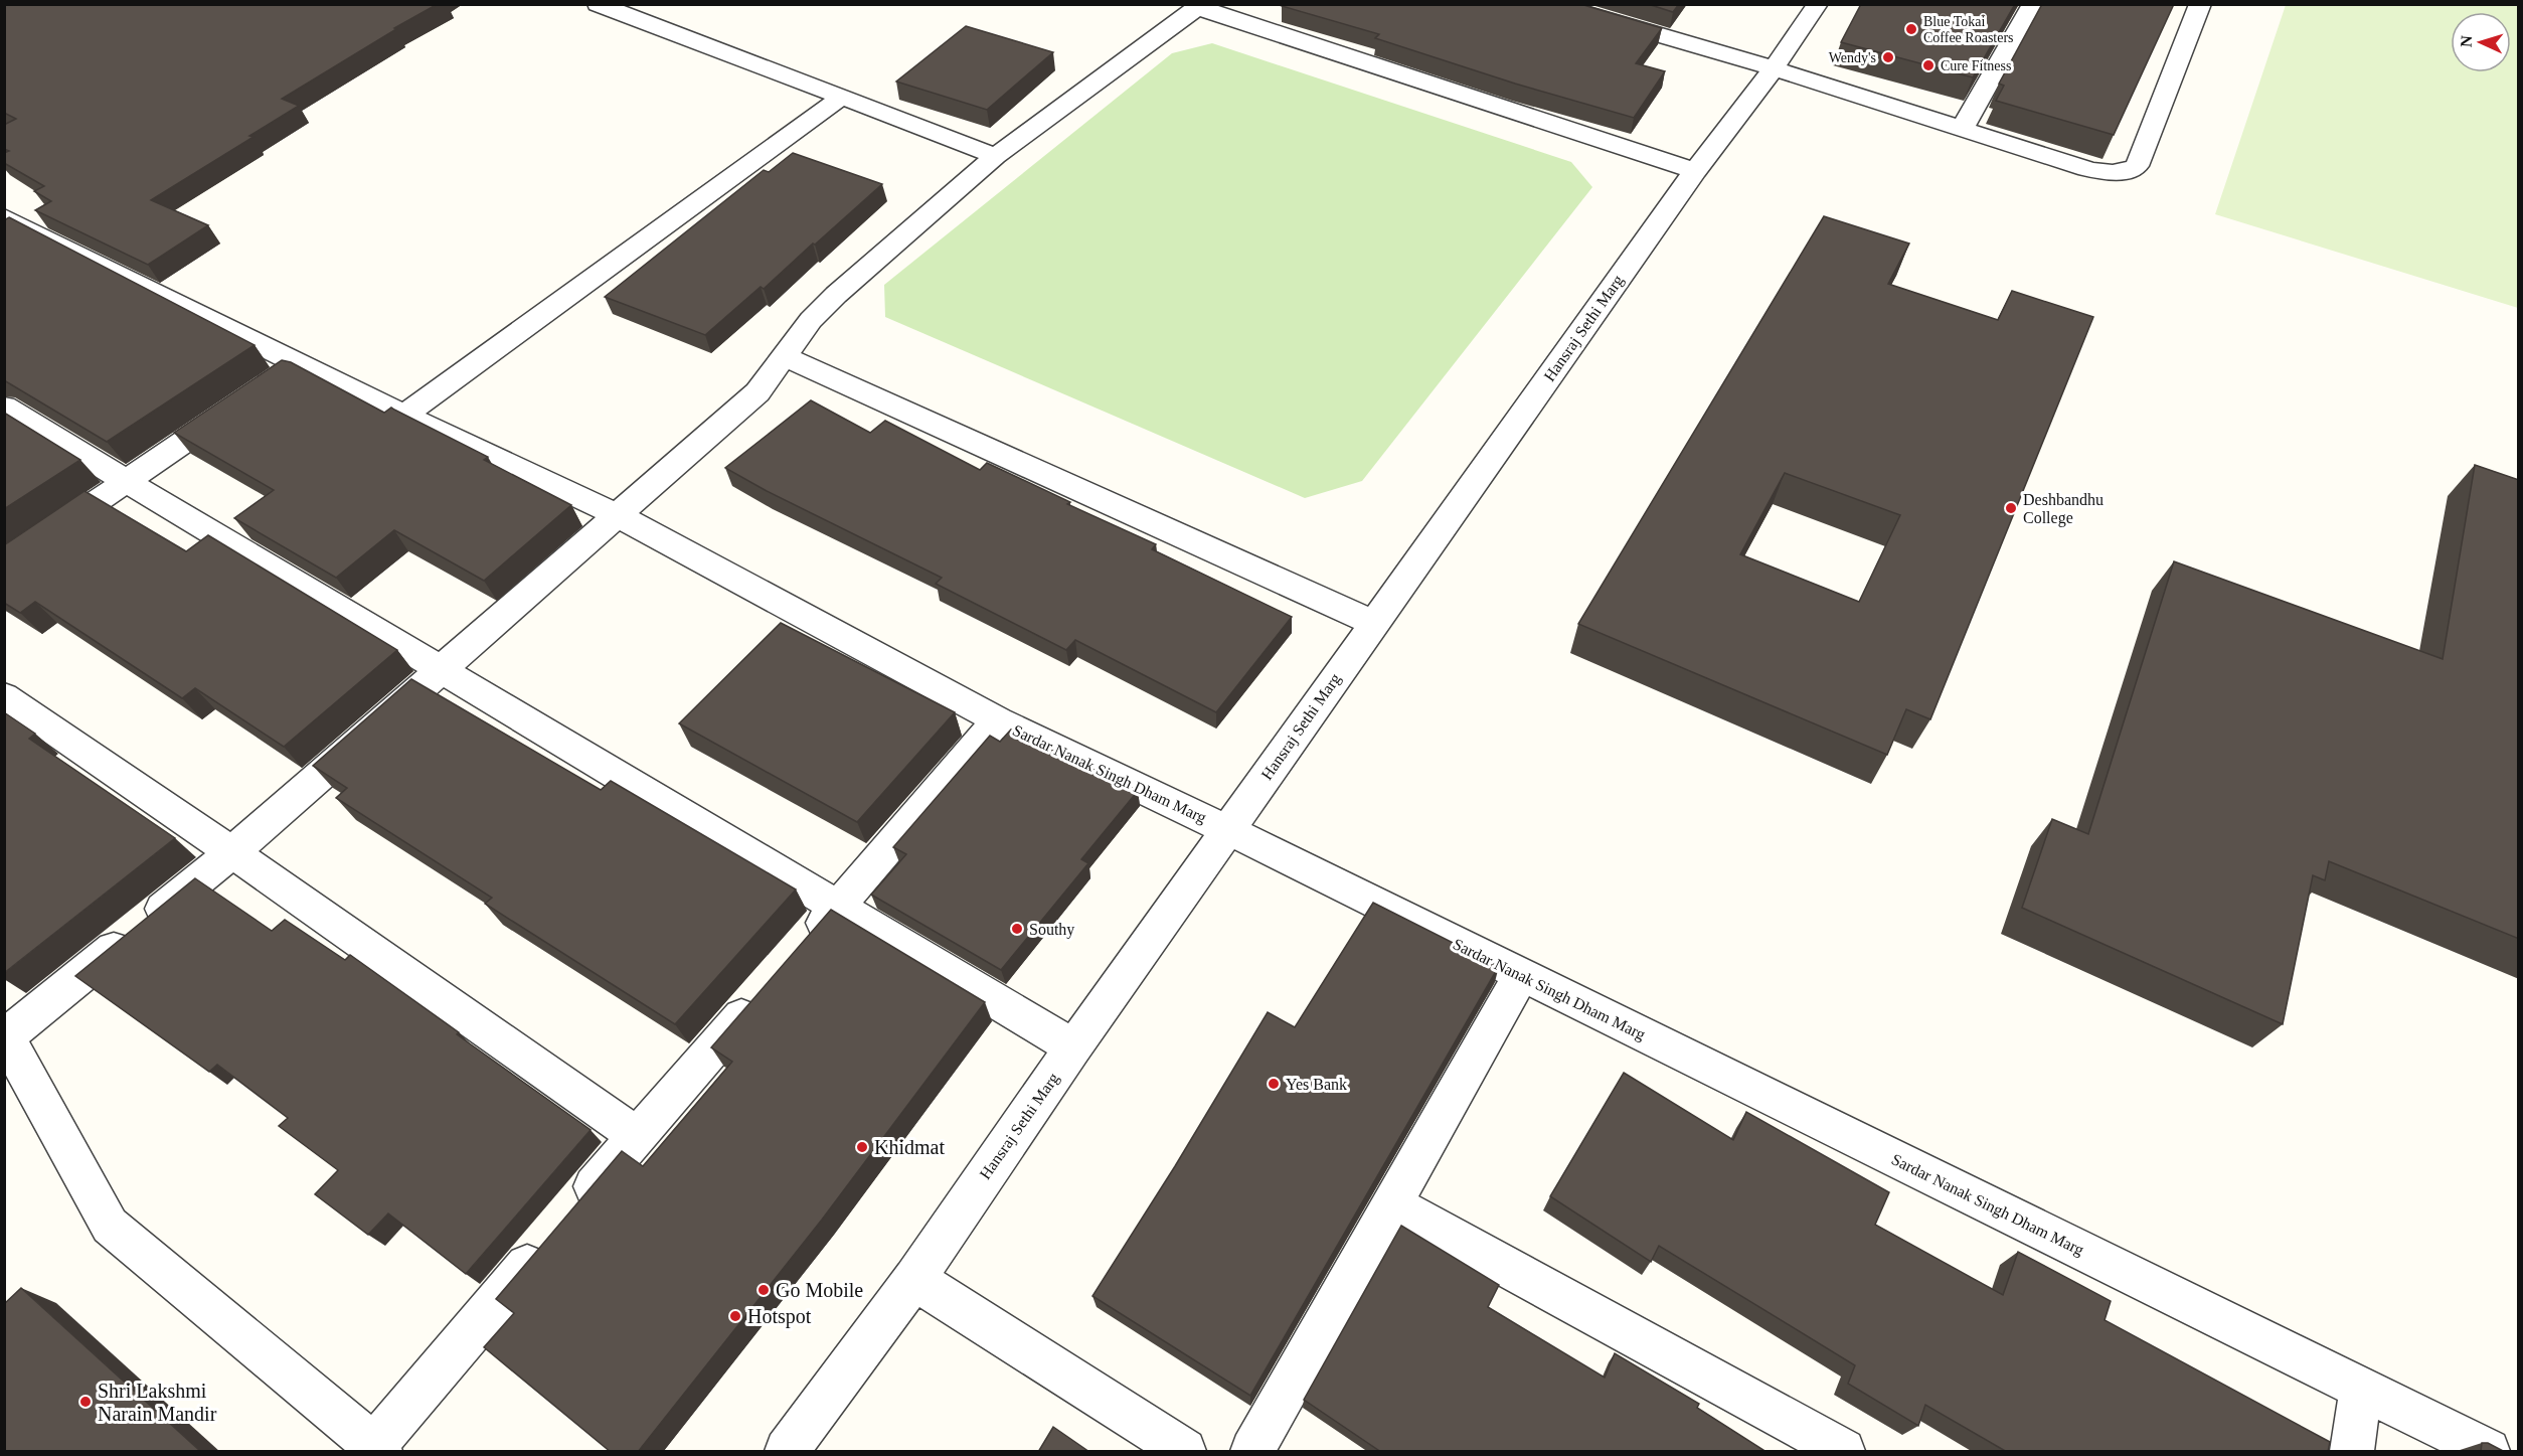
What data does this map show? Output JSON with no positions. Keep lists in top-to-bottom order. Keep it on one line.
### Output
{"streets":{"street":["Hansraj Sethi Marg","Sardar Nanak Singh Dham Marg"]},"crossings":[["Hansraj Sethi Marg","Sardar Nanak Singh Dham Marg"]],"places":["Blue Tokai Coffee Roasters","Wendy's","Cure Fitness","Deshbandhu College","Southy","Yes Bank","Khidmat","Go Mobile","Hotspot","Shri Lakshmi Narain Mandir"],"north":"left"}
